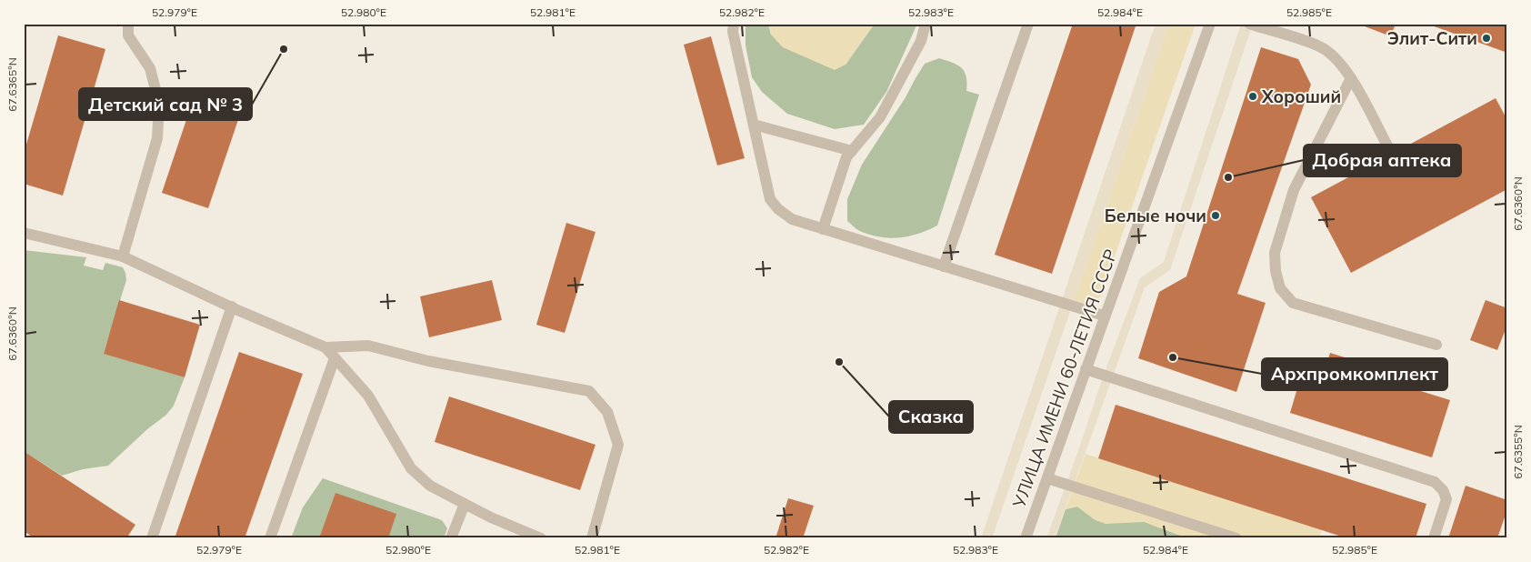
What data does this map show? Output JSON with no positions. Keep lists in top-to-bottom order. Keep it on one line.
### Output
{"streets":{"street":["УЛИЦА ИМЕНИ 60-ЛЕТИЯ СССР"]},"places":["Элит-Сити","Детский сад № 3","Хороший","Добрая аптека","Белые ночи","Архпромкомплект","Сказка"],"coordinates":["52.979°E","52.980°E","52.981°E","52.982°E","52.983°E","52.984°E","52.985°E","67.6365°N","67.6360°N","67.6355°N"]}
